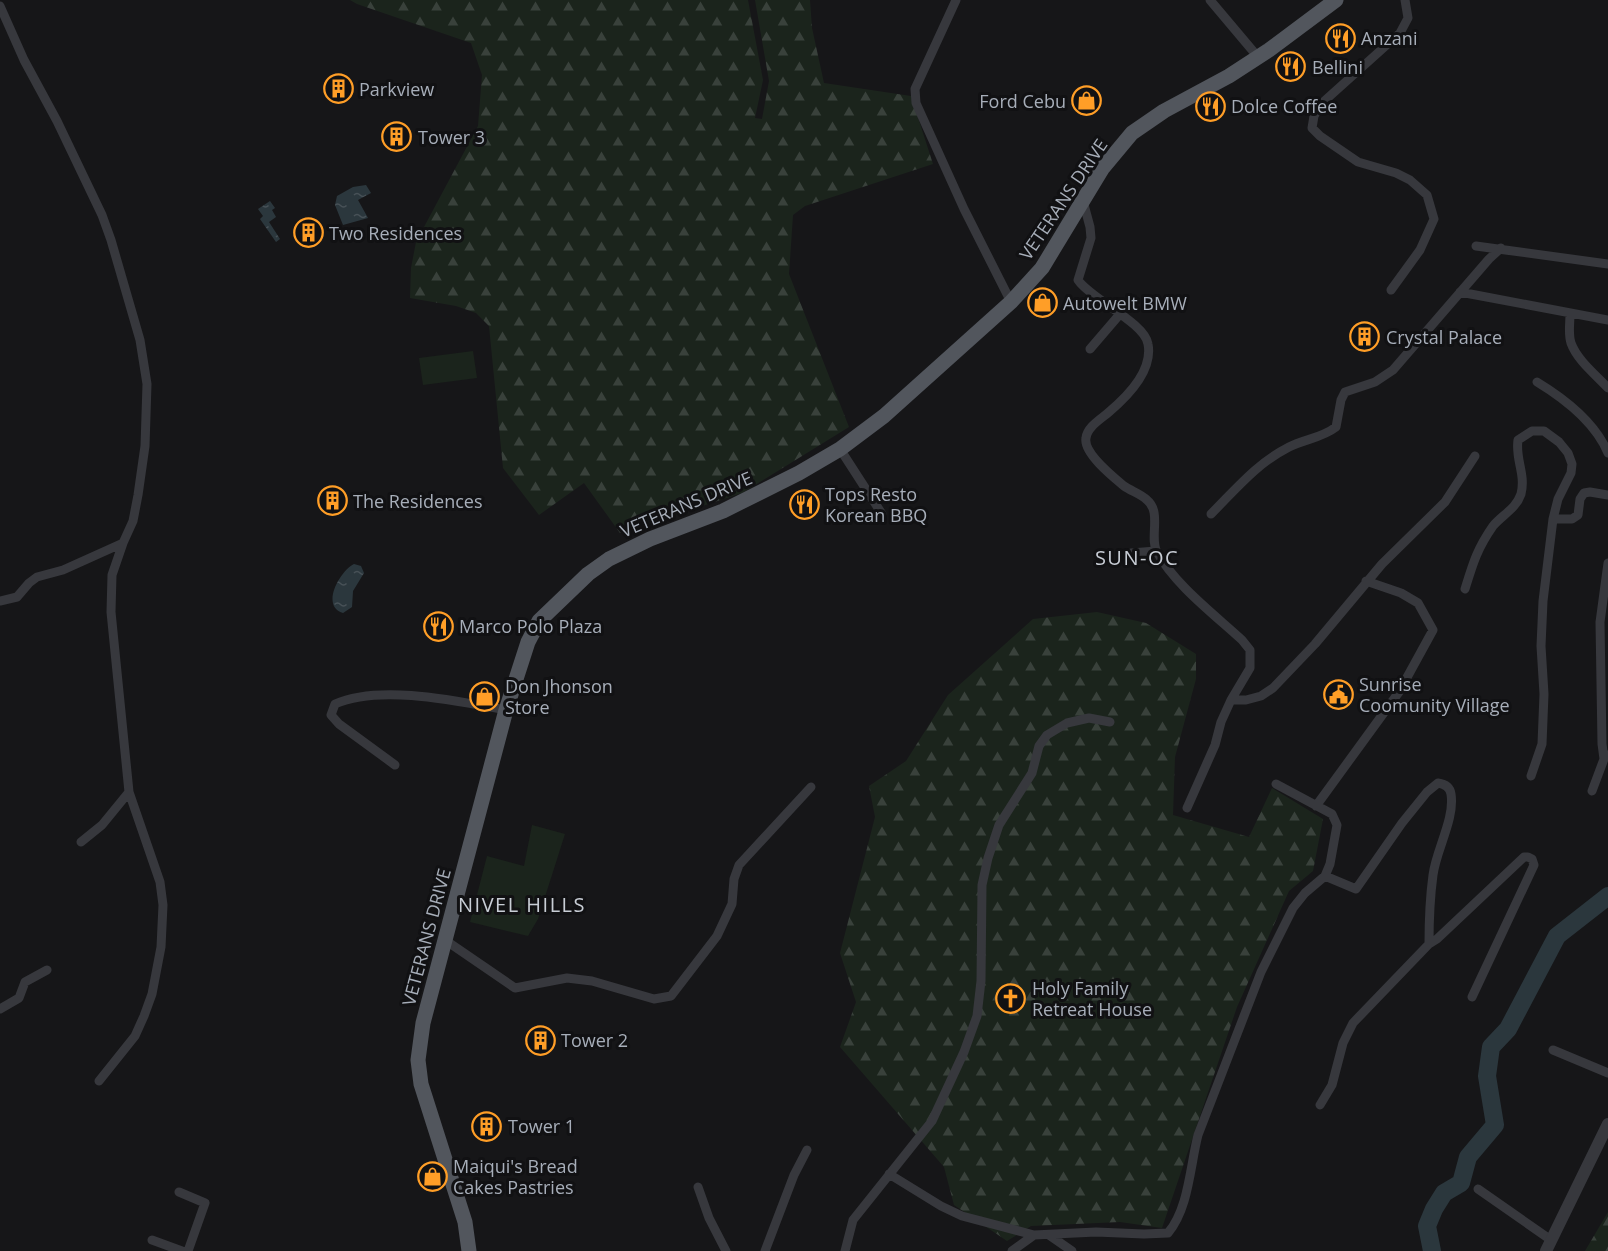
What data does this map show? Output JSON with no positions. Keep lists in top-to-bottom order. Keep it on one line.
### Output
{"streets":{"main road":["VETERANS DRIVE"]},"districts":["SUN-OC","NIVEL HILLS"],"places":{"restaurant":["Anzani","Bellini","Dolce Coffee","Tops Resto Korean BBQ","Marco Polo Plaza"],"building":["Parkview","Tower 3","Two Residences","Crystal Palace","The Residences","Tower 2","Tower 1"],"shop":["Ford Cebu","Autowelt BMW","Don Jhonson Store","Maiqui's Bread Cakes Pastries"],"public building":["Sunrise Coomunity Village"],"church":["Holy Family Retreat House"]}}
